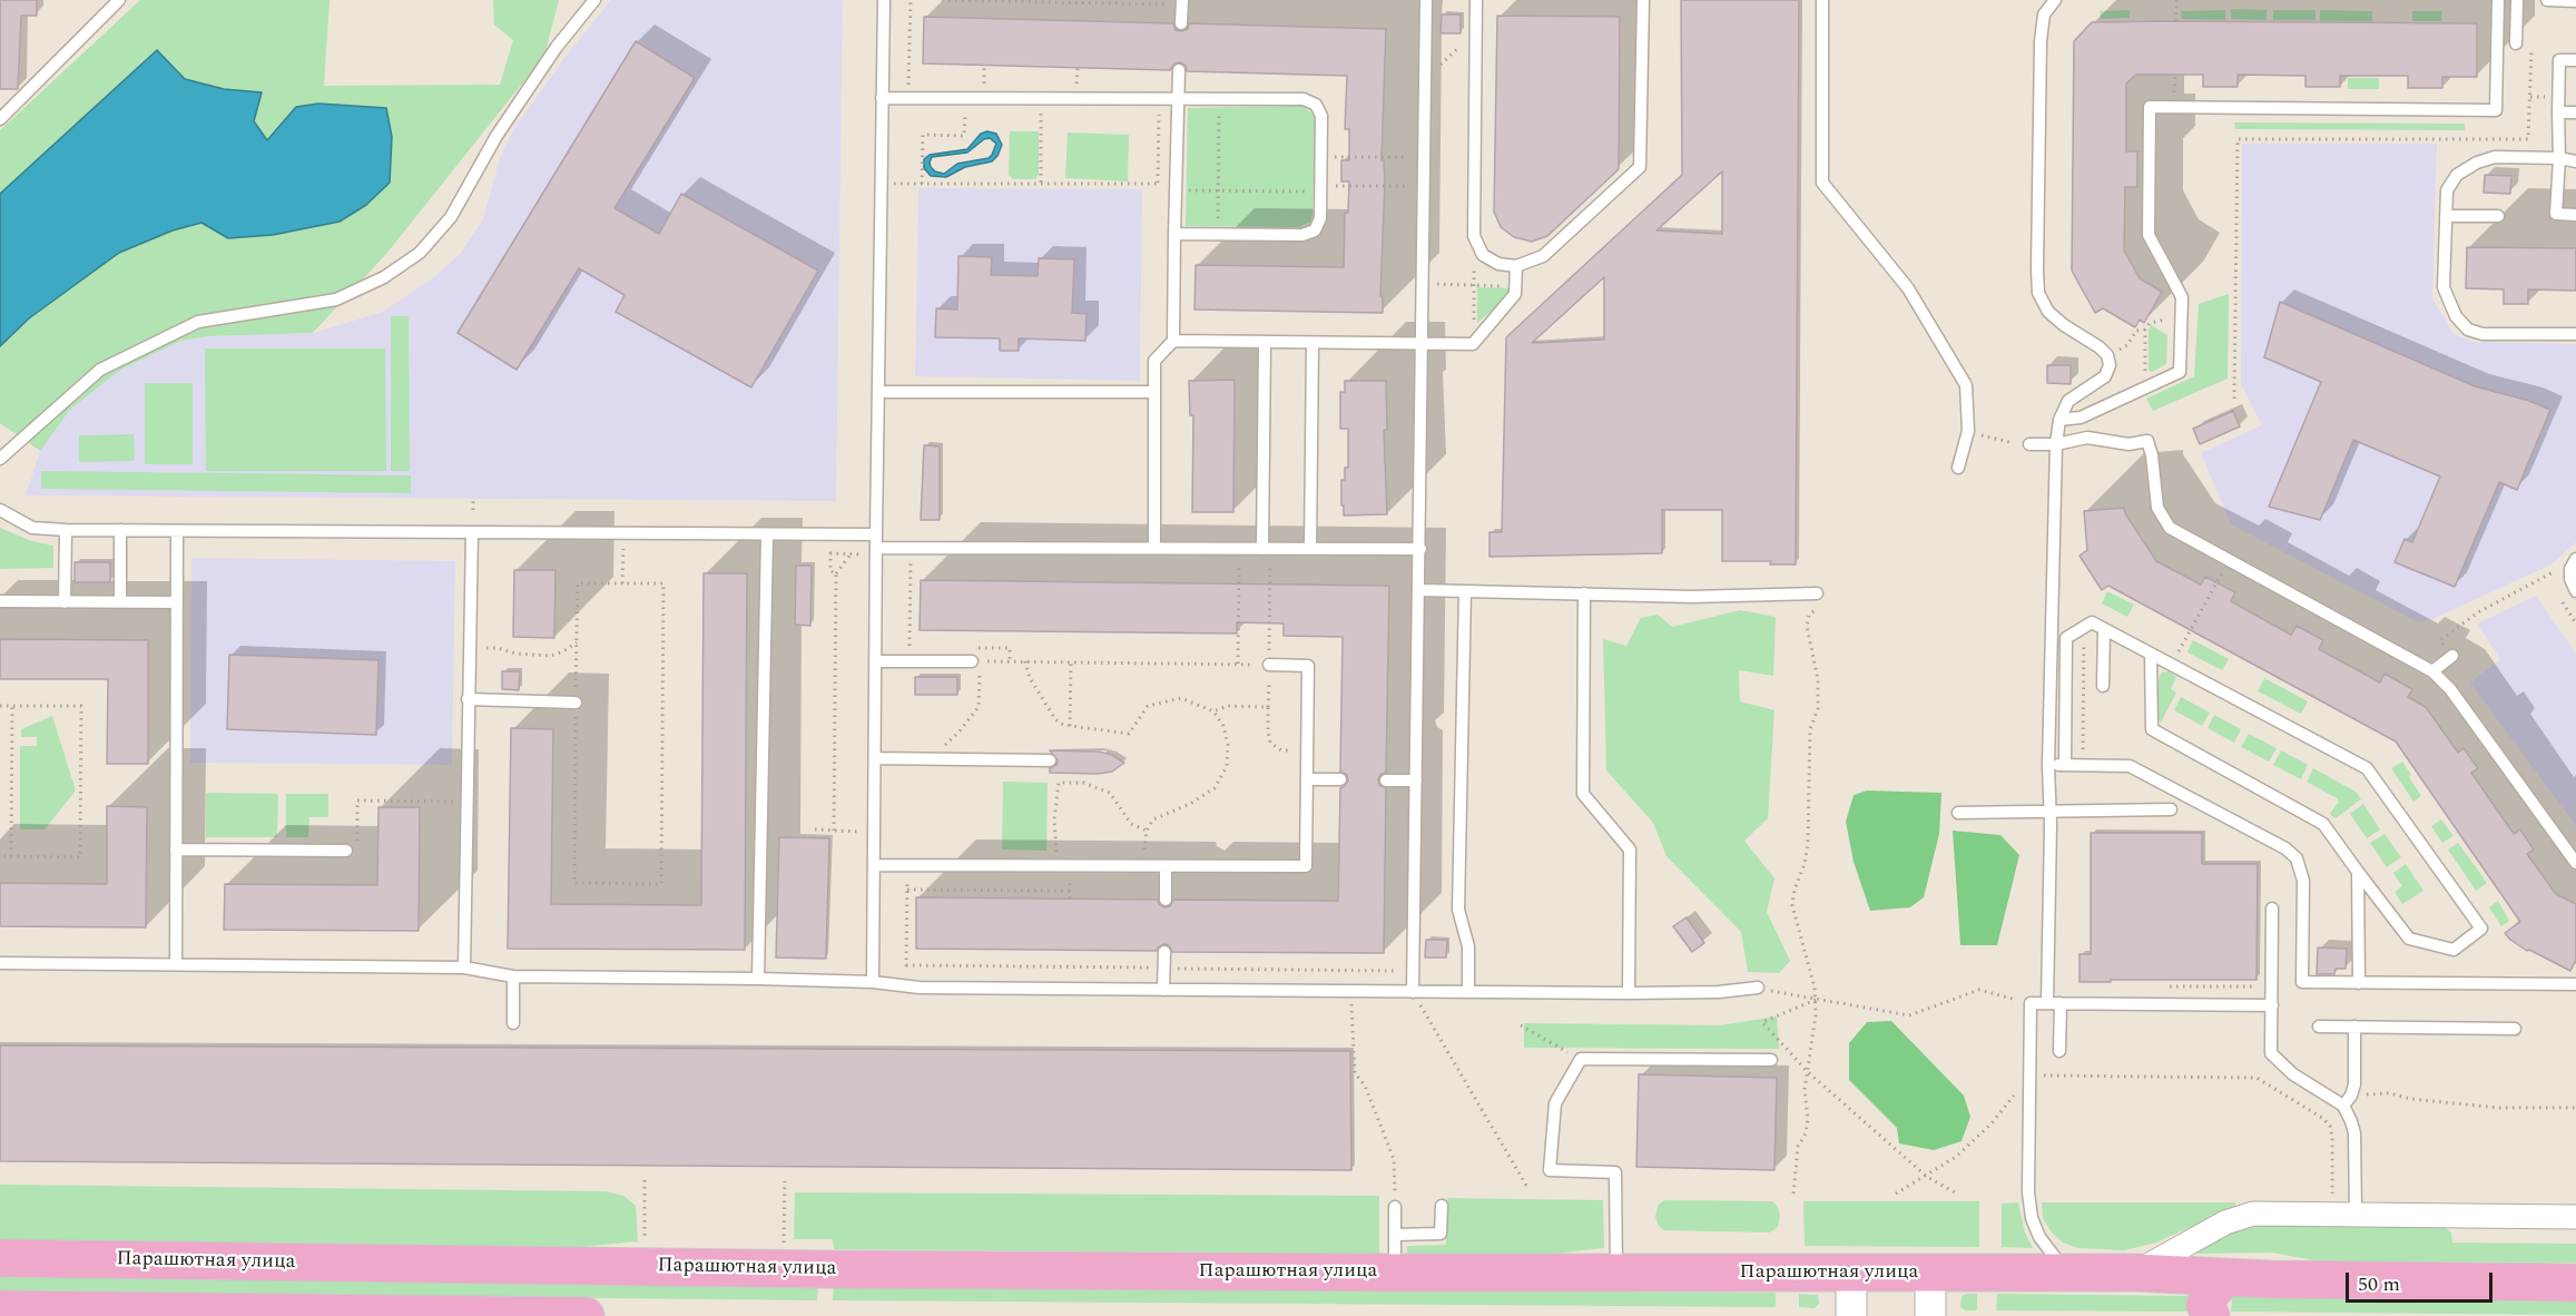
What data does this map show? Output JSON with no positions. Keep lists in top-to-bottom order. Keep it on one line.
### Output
{"streets":{"main road":["Парашютная улица"]},"scale_bar":"50 m"}
